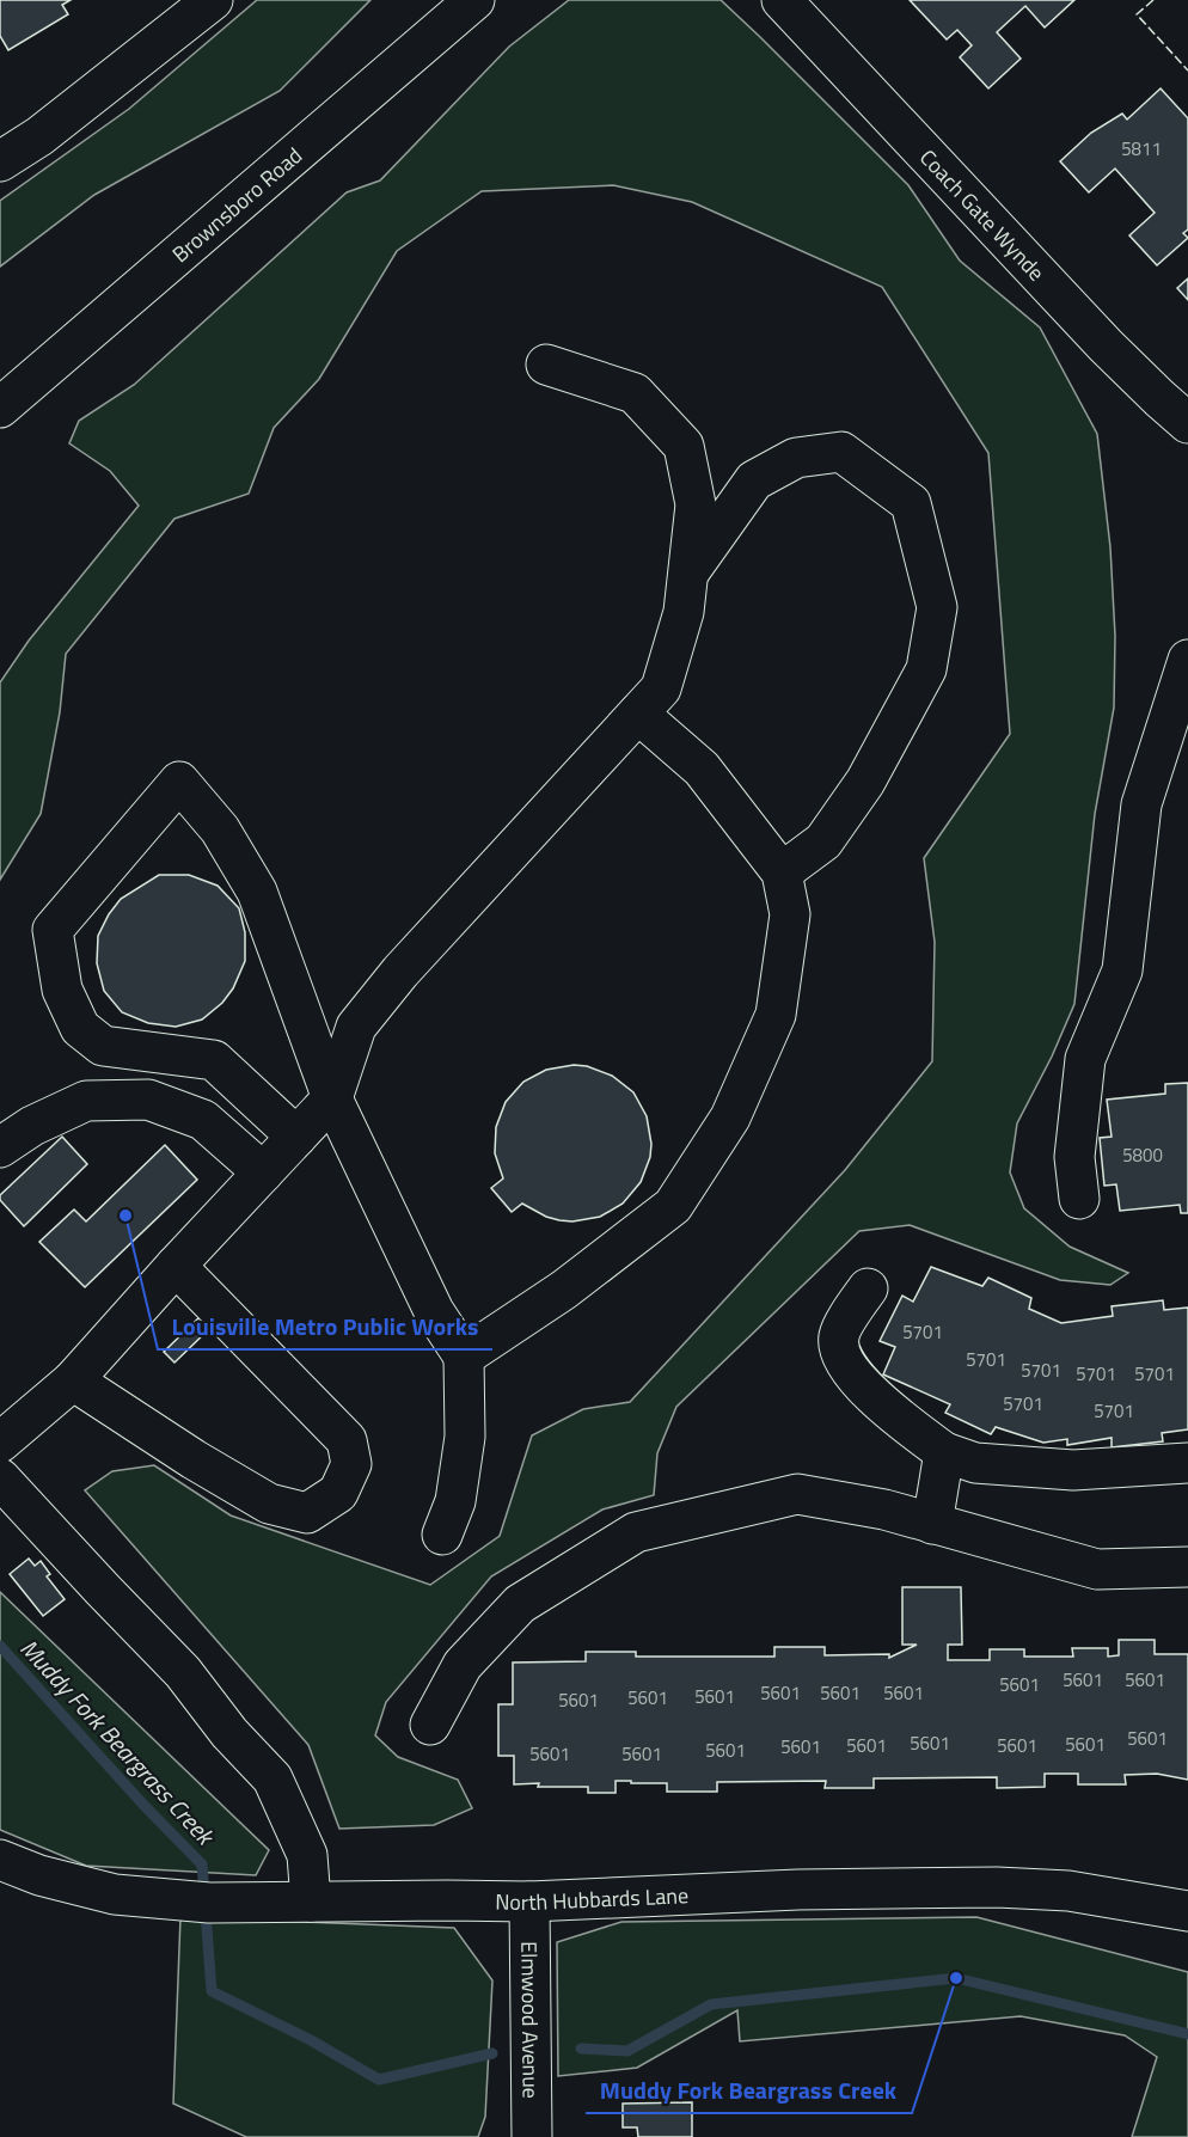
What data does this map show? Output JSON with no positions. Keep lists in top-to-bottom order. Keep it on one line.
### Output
{"streets":{"street":["Brownsboro Road","Coach Gate Wynde","North Hubbards Lane","Elmwood Avenue"]},"crossings":[["North Hubbards Lane","Elmwood Avenue"]],"water":["Muddy Fork Beargrass Creek"],"places":["Louisville Metro Public Works","Muddy Fork Beargrass Creek"],"house_numbers":["5811","5800","5701","5701","5701","5701","5701","5701","5701","5601","5601","5601","5601","5601","5601","5601","5601","5601","5601","5601","5601","5601","5601","5601","5601","5601","5601"]}
